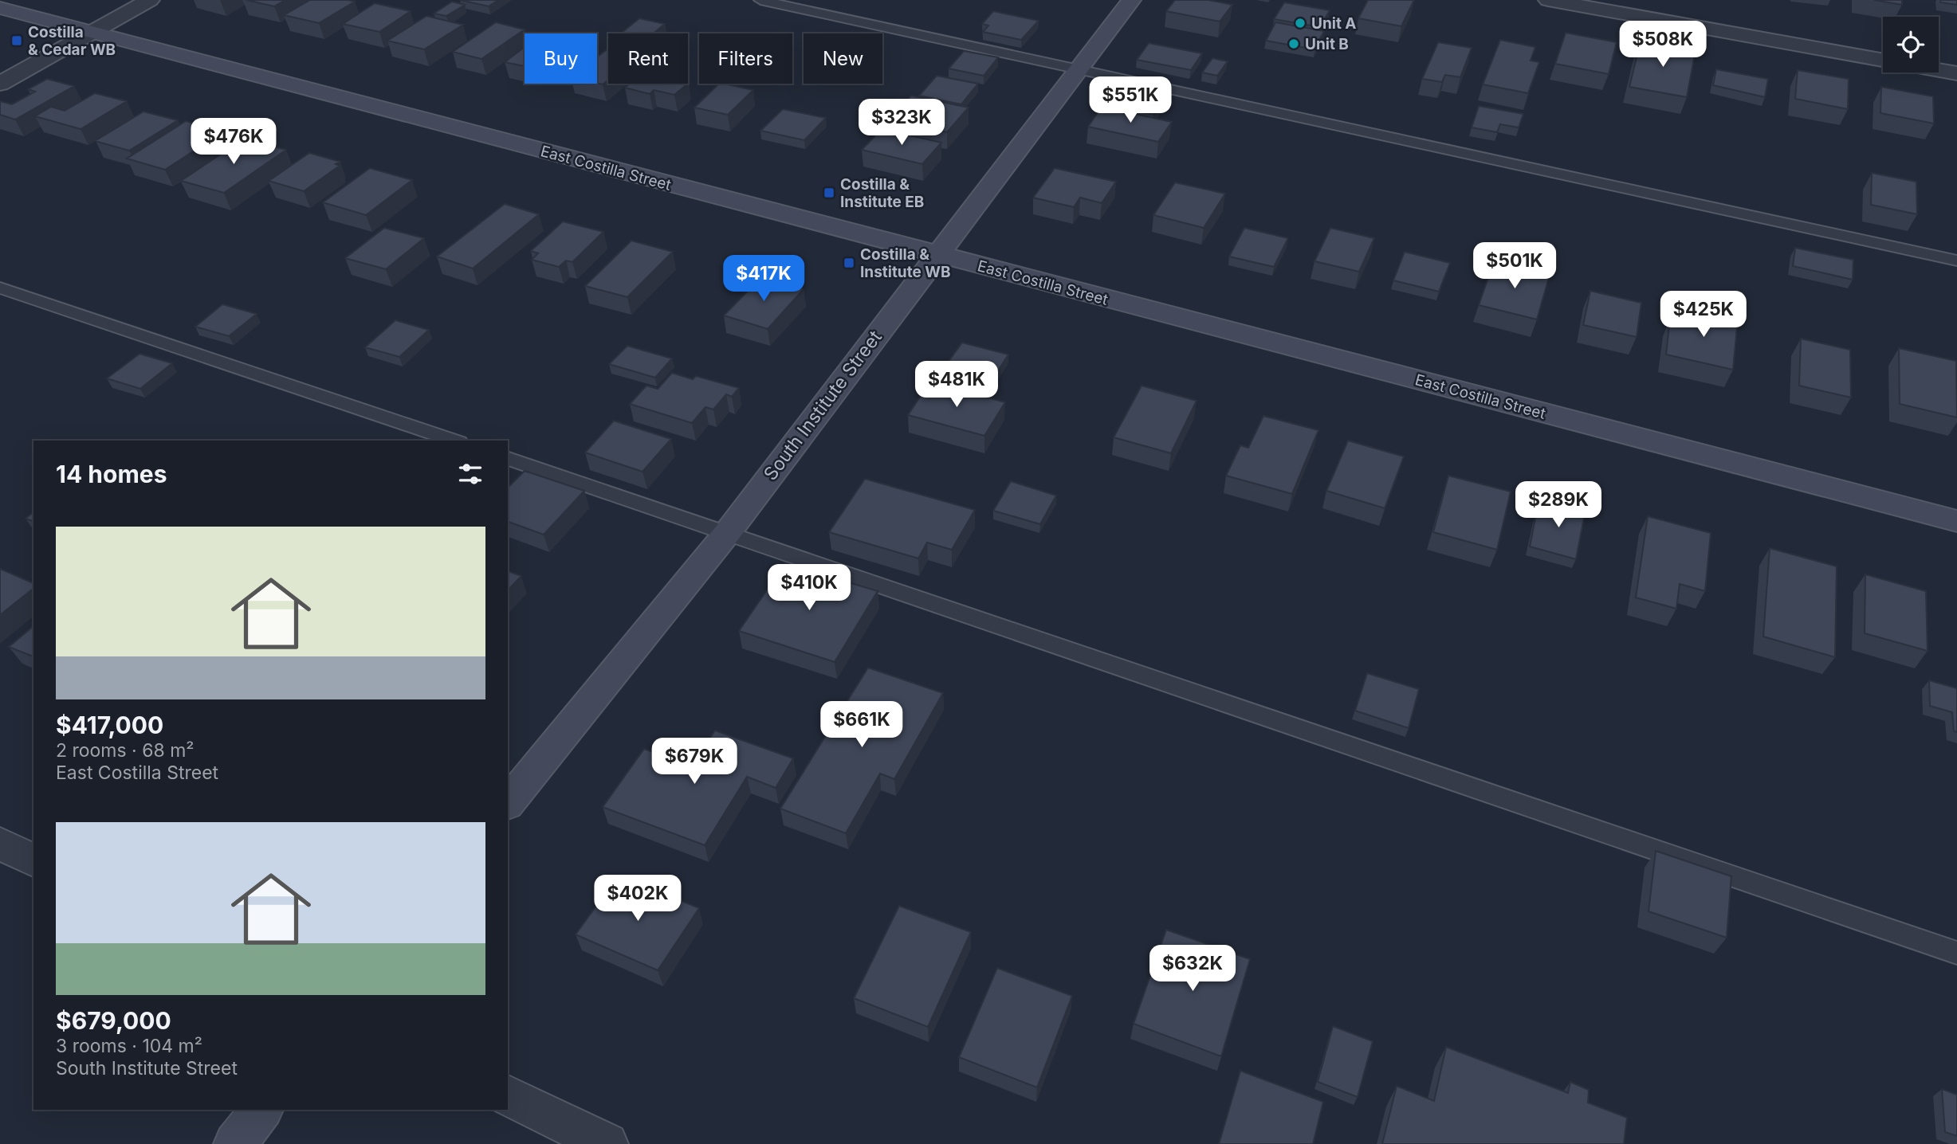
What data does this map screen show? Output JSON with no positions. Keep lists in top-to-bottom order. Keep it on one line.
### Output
{"streets":{"street":["East Costilla Street","South Institute Street"]},"crossings":[["East Costilla Street","South Institute Street"]],"places":{"other":["Unit A","Unit B"],"transit":["Costilla & Cedar WB","Costilla & Institute EB","Costilla & Institute WB"]},"page":{"price":["$508K","$551K","$323K","$476K","$501K","$417K","$425K","$481K","$289K","$410K","$661K","$679K","$402K","$632K"],"chip":["Buy","Rent","Filters","New"],"heading":"14 homes","list":[{"name":"$417,000","note":"2 rooms · 68 m² · East Costilla Street"},{"name":"$679,000","note":"3 rooms · 104 m² · South Institute Street"}]}}
